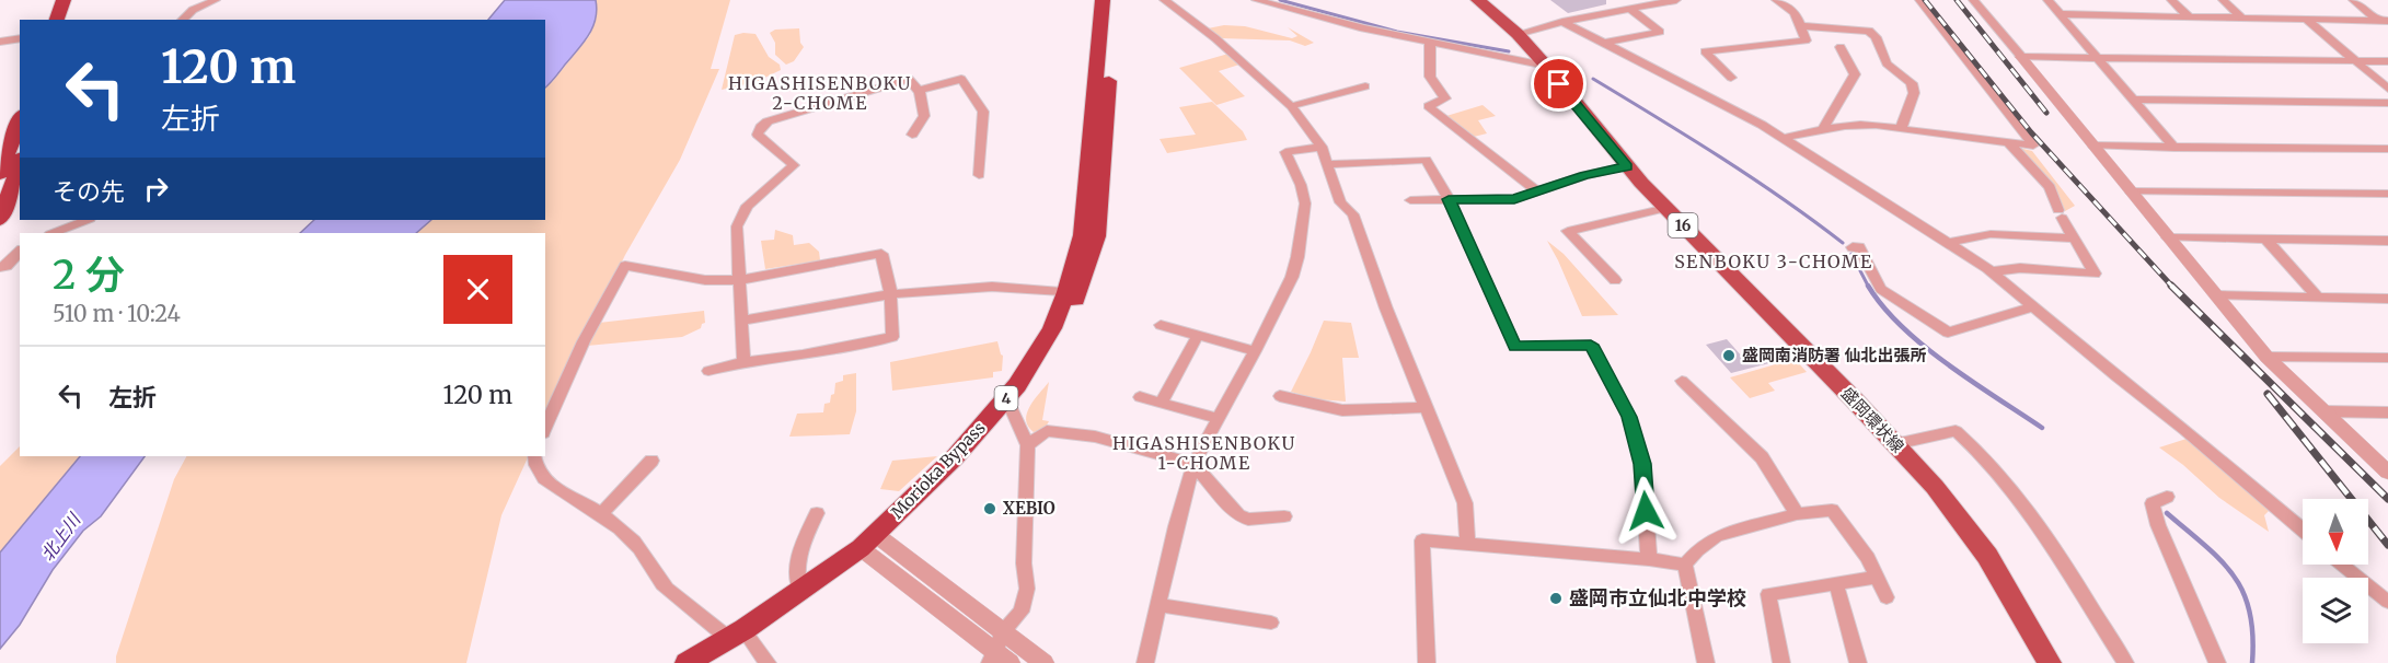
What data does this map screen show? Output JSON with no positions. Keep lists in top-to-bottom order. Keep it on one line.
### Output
{"streets":{"highway":["4","Morioka Bypass"],"main road":["16","盛岡環状線"]},"districts":["HIGASHISENBOKU 2-CHOME","SENBOKU 3-CHOME","HIGASHISENBOKU 1-CHOME"],"water":["北上川"],"places":["盛岡南消防署 仙北出張所","XEBIO","盛岡市立仙北中学校"],"north":"bottom","page":{"turn":["120 m","左折"],"then":"その先","heading":["2 分","510 m · 10:24"],"list":[{"name":"左折","value":"120 m"}]}}
